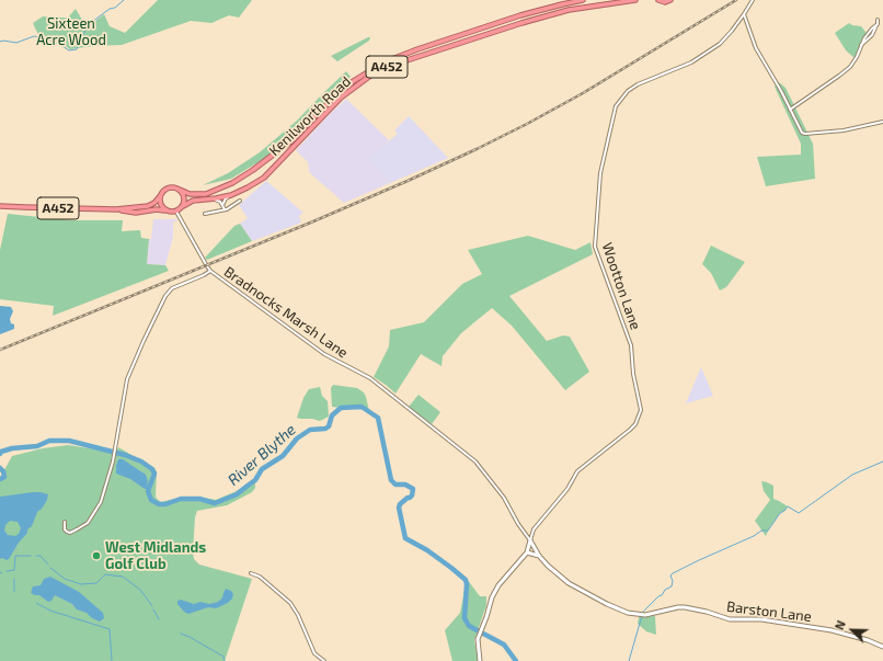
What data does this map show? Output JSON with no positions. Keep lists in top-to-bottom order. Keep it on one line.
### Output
{"streets":{"highway":["A452","Kenilworth Road"],"street":["Wootton Lane","Bradnocks Marsh Lane","Barston Lane"]},"crossings":[["A452","Kenilworth Road"],["A452","Bradnocks Marsh Lane"],["Kenilworth Road","Bradnocks Marsh Lane"],["Wootton Lane","Bradnocks Marsh Lane"],["Wootton Lane","Barston Lane"],["Bradnocks Marsh Lane","Barston Lane"]],"water":["River Blythe"],"parks":["Sixteen Acre Wood"],"places":["West Midlands Golf Club"],"north":"top left"}
